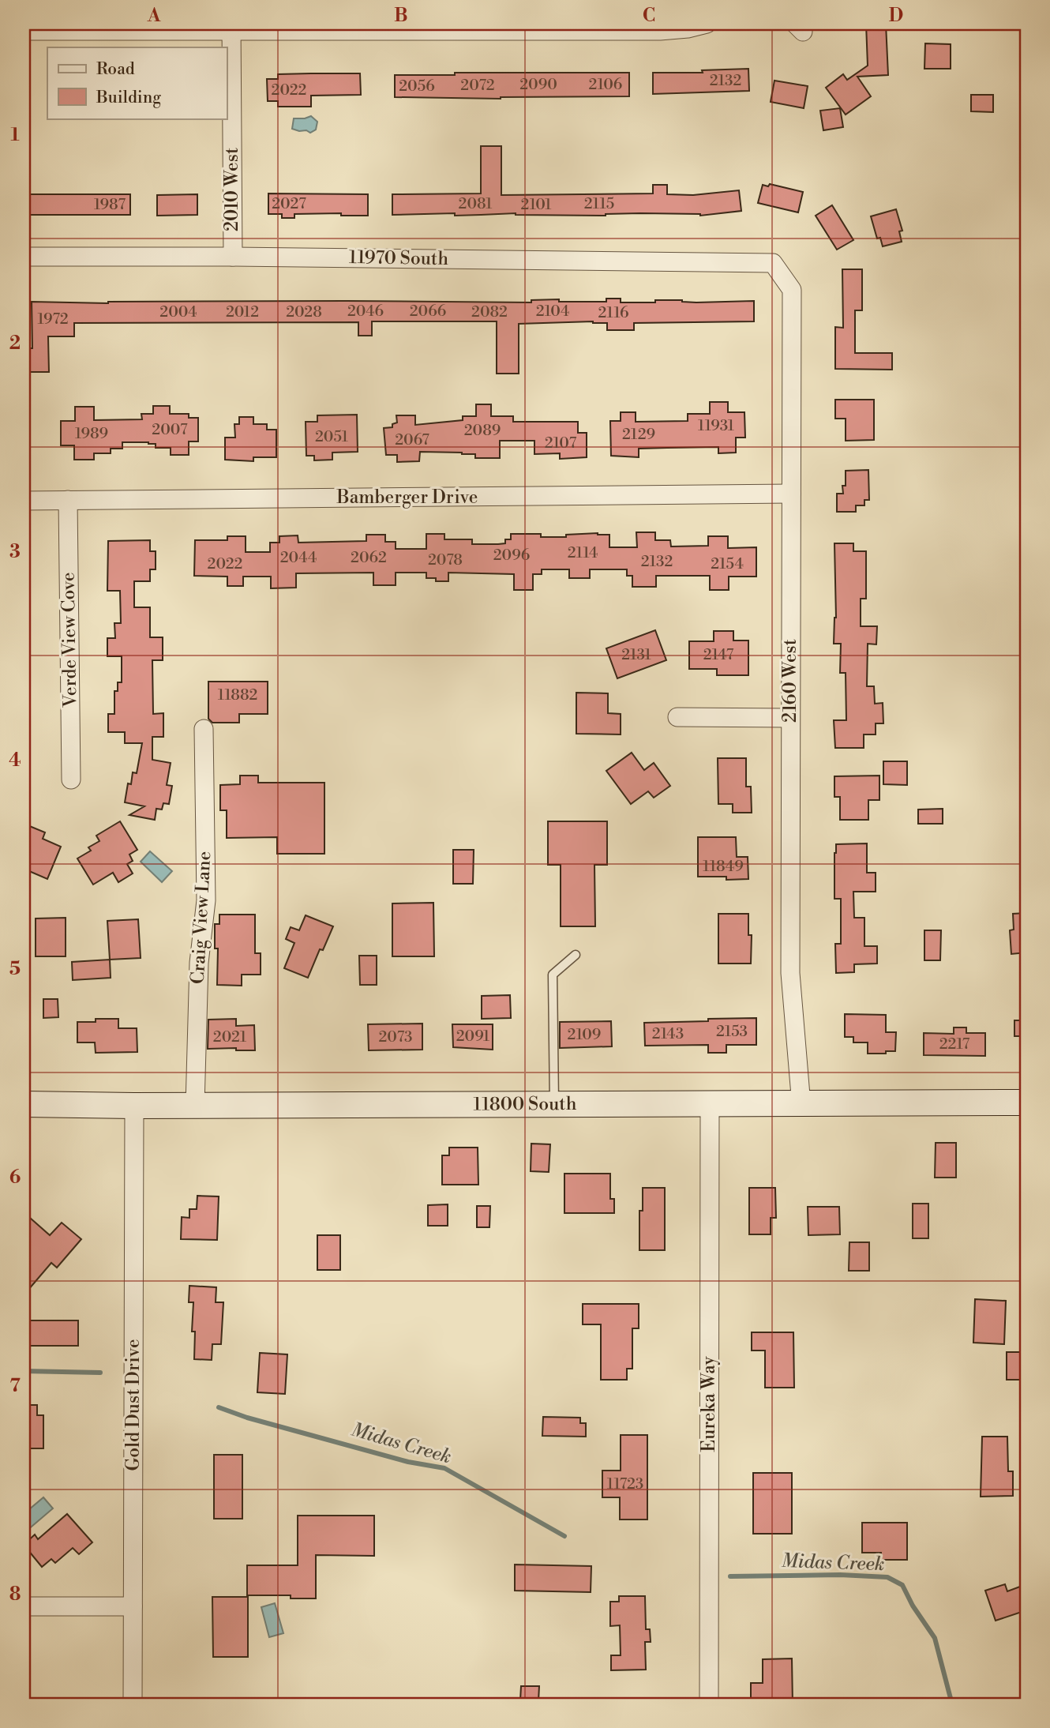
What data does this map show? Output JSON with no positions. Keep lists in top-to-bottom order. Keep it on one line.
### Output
{"streets":{"main road":["11800 South"],"street":["2010 West","11970 South","Bamberger Drive","Verde View Cove","2160 West","Craig View Lane","Eureka Way","Gold Dust Drive"]},"crossings":[["2010 West","11970 South"],["11970 South","2160 West"],["Bamberger Drive","Verde View Cove"],["Bamberger Drive","2160 West"],["2160 West","11800 South"],["Craig View Lane","11800 South"],["11800 South","Eureka Way"],["11800 South","Gold Dust Drive"]],"water":["Midas Creek"],"house_numbers":["2132","2090","2106","2072","2056","2022","2027","2081","2115","1987","2101","2046","2066","2104","2004","2012","2028","2082","2116","1972","11931","2007","2089","1989","2129","2051","2067","2107","2114","2096","2044","2062","2078","2132","2022","2154","2131","2147","11882","11849","2153","2143","2109","2091","2021","2073","2217","11723"],"legend":["Road","Building"],"grid":{"columns":["A","B","C","D"],"rows":["1","2","3","4","5","6","7","8"]}}
